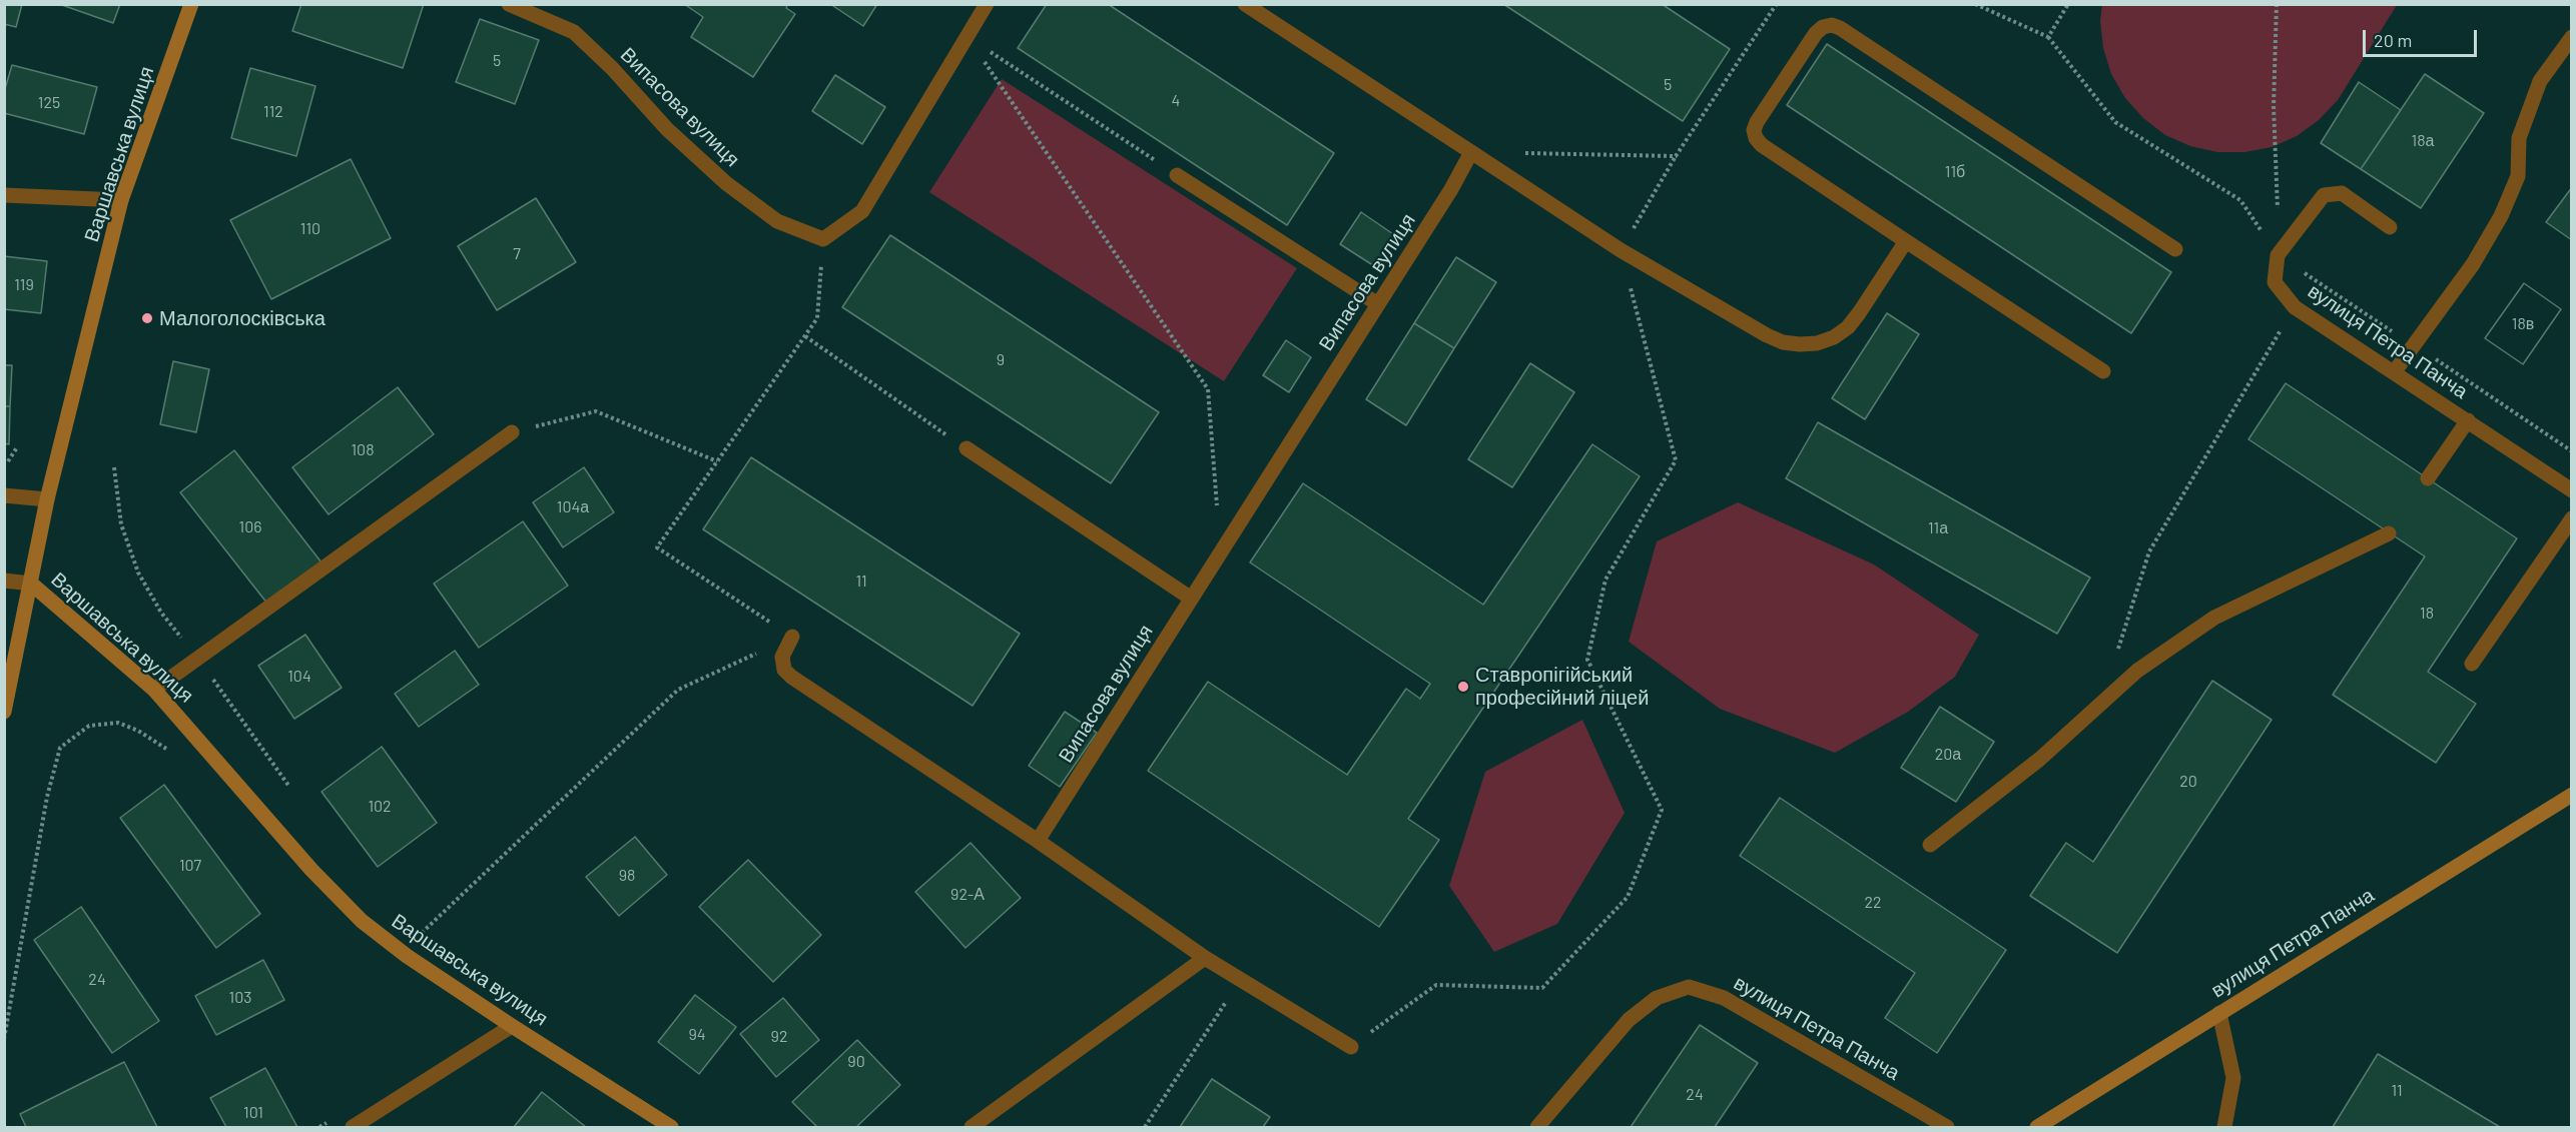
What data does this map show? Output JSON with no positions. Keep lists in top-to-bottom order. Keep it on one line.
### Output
{"streets":{"street":["Випасова вулиця","Варшавська вулиця","вулиця Петра Панча"]},"places":["Малоголосківська","Ставропігійський професійний ліцей"],"house_numbers":["5","5","4","125","112","18а","11б","110","7","119","18в","9","108","104а","106","11а","11","18","104","20а","20","102","107","98","92-А","22","24","103","94","92","90","11","24","101"],"scale_bar":"20 m"}
